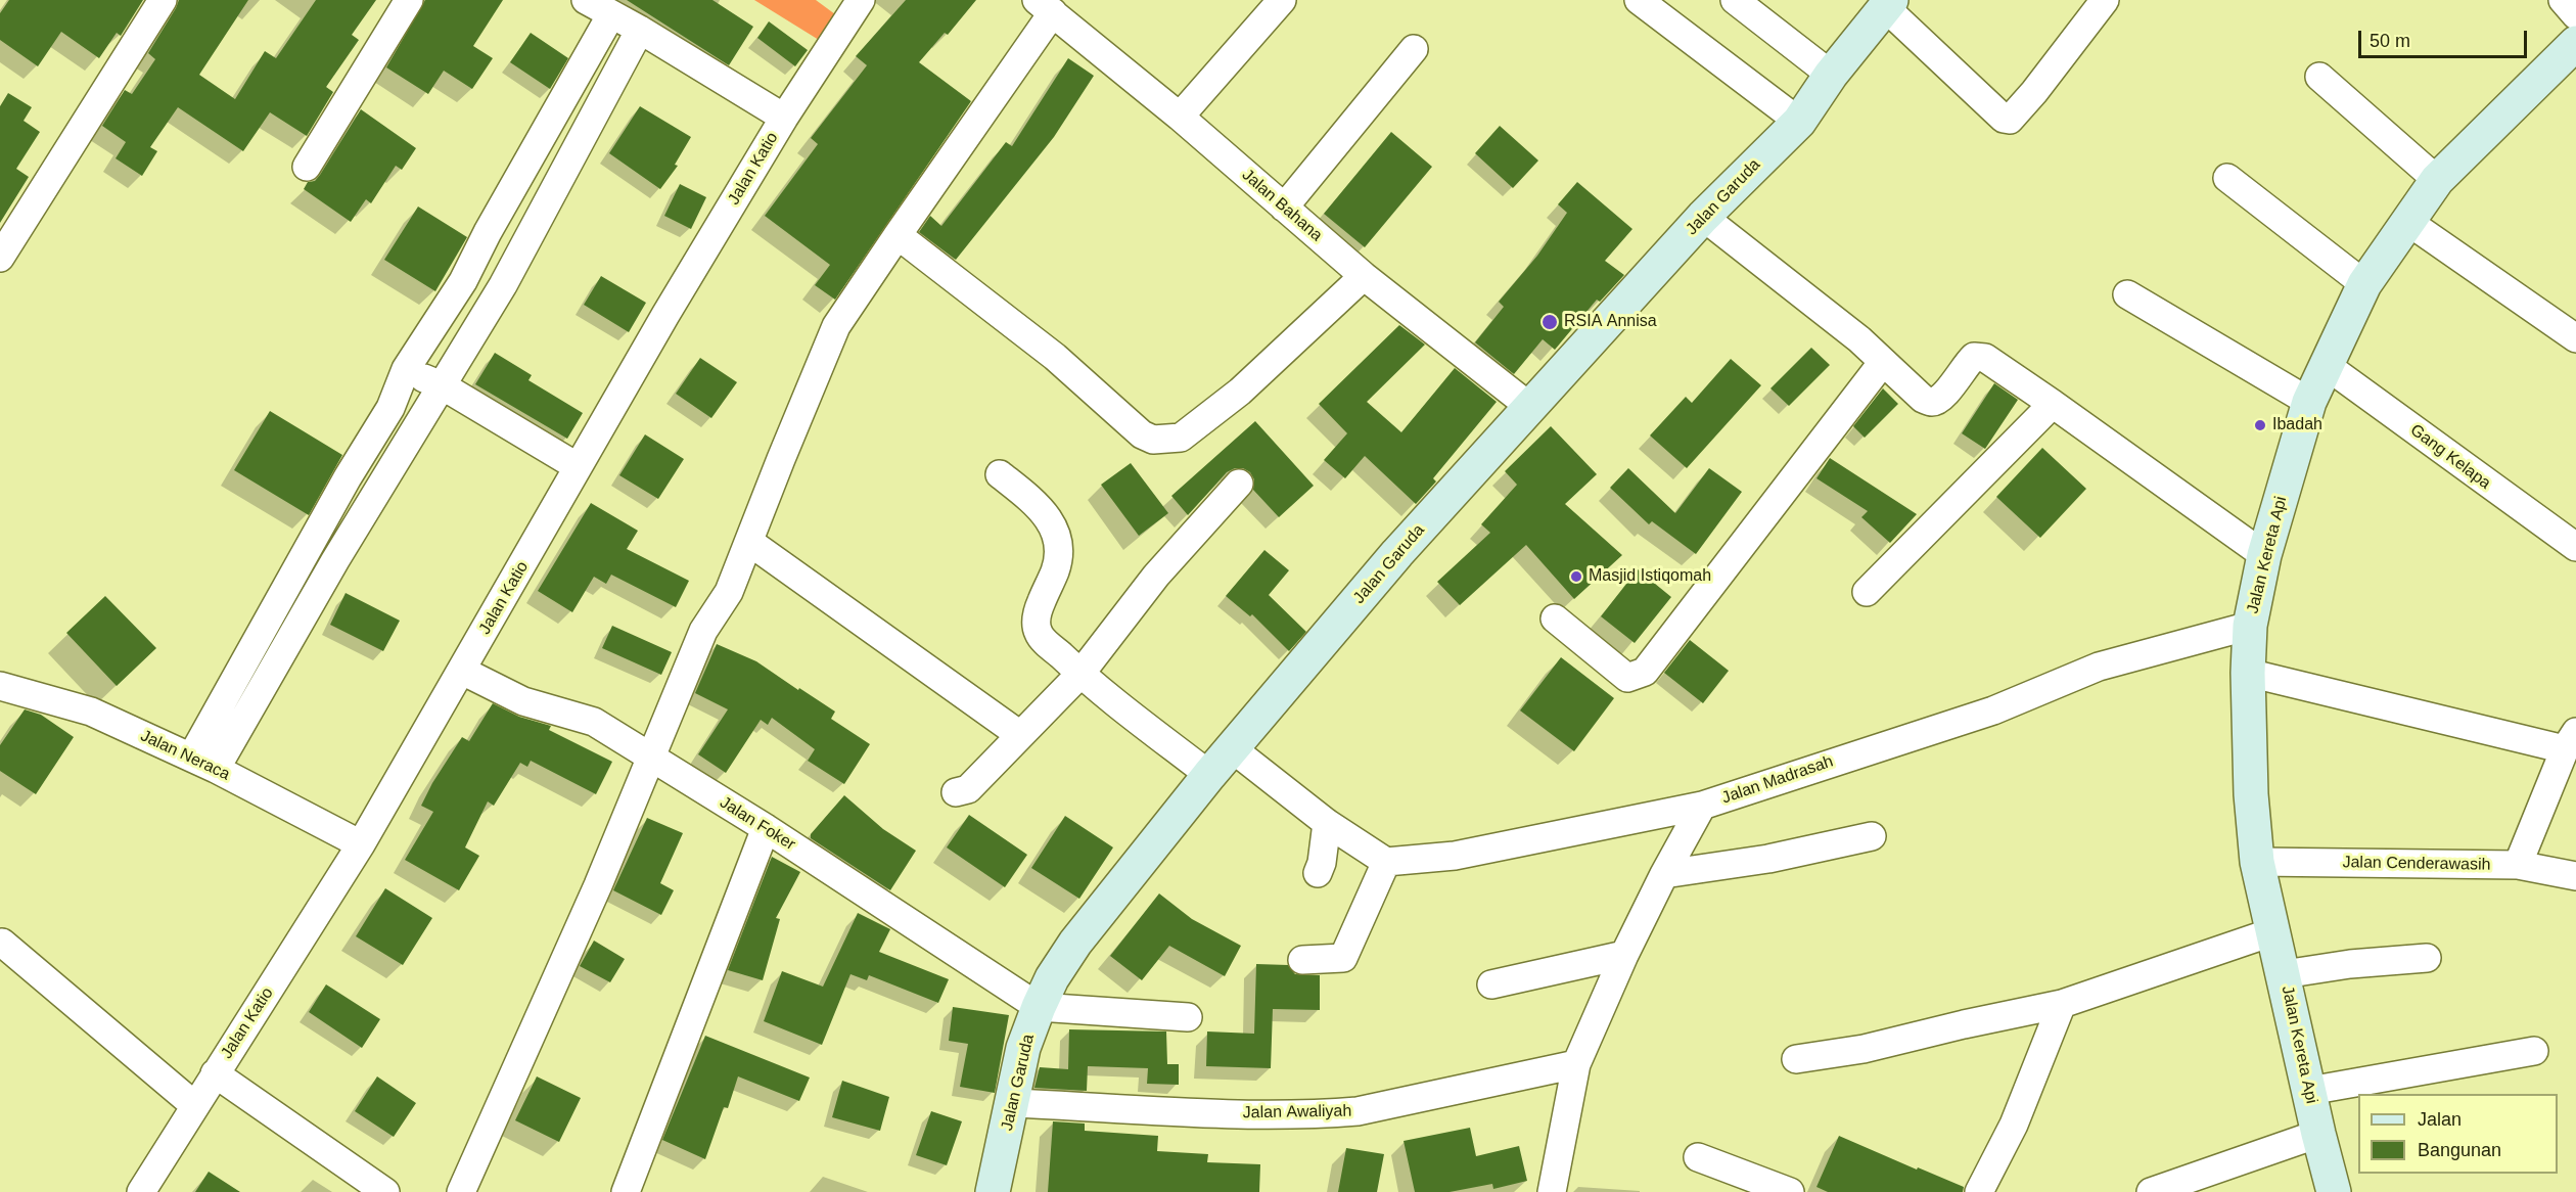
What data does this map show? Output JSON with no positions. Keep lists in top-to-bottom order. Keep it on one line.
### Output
{"streets":{"street":["Jalan Katio","Jalan Garuda","Jalan Bahana","Gang Kelapa","Jalan Kereta Api","Jalan Neraca","Jalan Madrasah","Jalan Foker","Jalan Cenderawasih","Jalan Awaliyah"]},"crossings":[["Jalan Katio","Jalan Neraca"],["Jalan Katio","Jalan Foker"],["Jalan Garuda","Jalan Bahana"],["Jalan Garuda","Jalan Foker"],["Jalan Garuda","Jalan Awaliyah"],["Gang Kelapa","Jalan Kereta Api"],["Jalan Kereta Api","Jalan Madrasah"],["Jalan Kereta Api","Jalan Cenderawasih"],["Jalan Madrasah","Jalan Awaliyah"]],"places":["RSIA Annisa","Ibadah","Masjid Istiqomah"],"legend":["Jalan","Bangunan"],"scale_bar":"50 m"}
